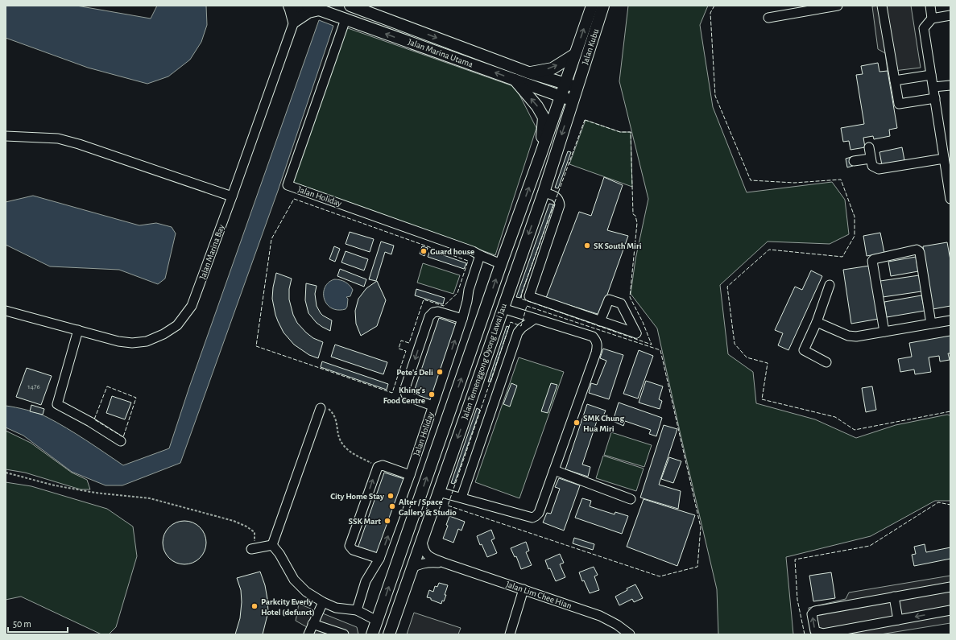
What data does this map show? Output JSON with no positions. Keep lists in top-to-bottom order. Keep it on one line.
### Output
{"streets":{"main road":["Jalan Kubu","Jalan Marina Utama","Jalan Temenggong Oyong Lawai Jau"],"street":["Jalan Holiday","Jalan Marina Bay","Jalan Lim Chee Hian"]},"crossings":[["Jalan Kubu","Jalan Marina Utama"],["Jalan Kubu","Jalan Temenggong Oyong Lawai Jau"],["Jalan Marina Utama","Jalan Holiday"],["Jalan Marina Utama","Jalan Temenggong Oyong Lawai Jau"],["Jalan Holiday","Jalan Temenggong Oyong Lawai Jau"],["Jalan Temenggong Oyong Lawai Jau","Jalan Lim Chee Hian"]],"places":["SK South Miri","Guard house","Pete's Deli","Khing's Food Centre","SMK Chung Hua Miri","City Home Stay","Alter / Space Gallery & Studio","SSK Mart","Parkcity Everly Hotel (defunct)"],"house_numbers":["1476"],"scale_bar":"50 m"}
